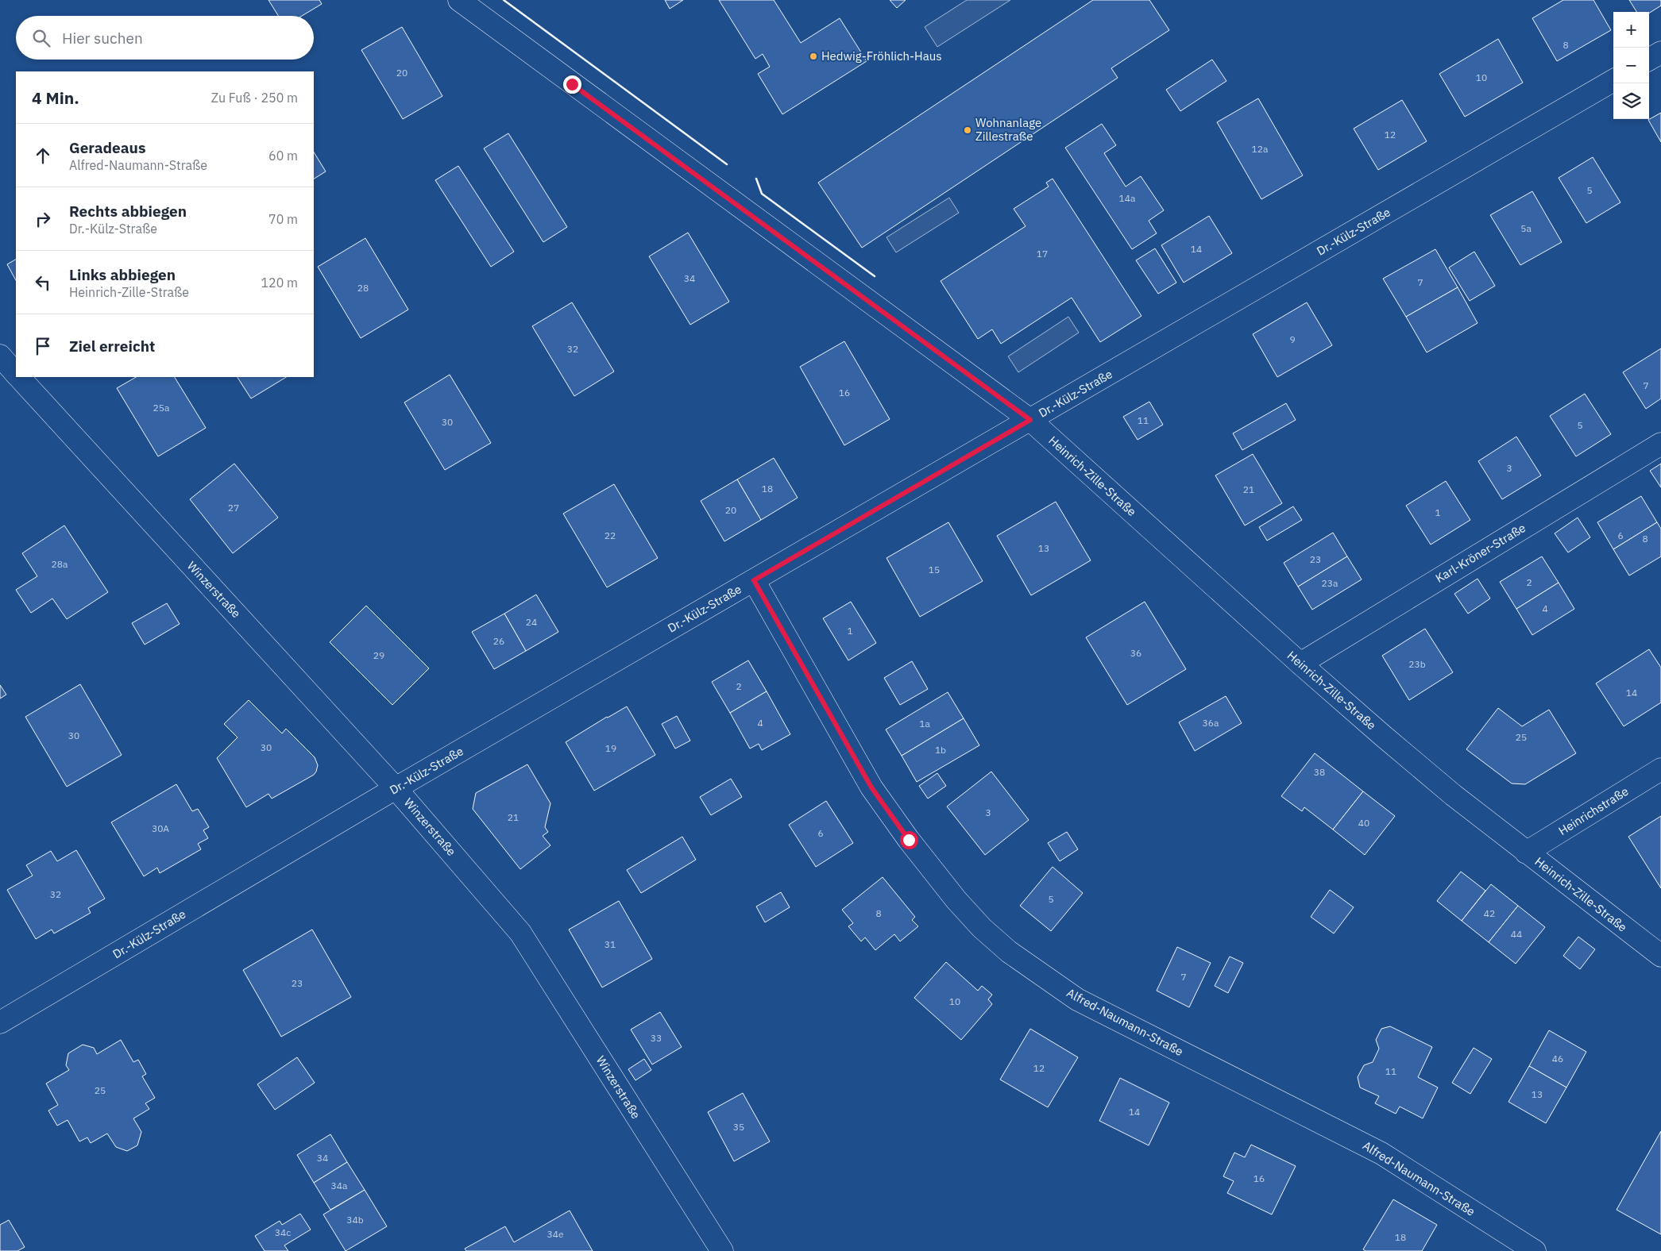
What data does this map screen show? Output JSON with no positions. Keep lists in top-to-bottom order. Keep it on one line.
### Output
{"streets":{"street":["Dr.-Külz-Straße","Heinrich-Zille-Straße","Karl-Kröner-Straße","Winzerstraße","Heinrichstraße","Alfred-Naumann-Straße"]},"crossings":[["Dr.-Külz-Straße","Heinrich-Zille-Straße"],["Dr.-Külz-Straße","Winzerstraße"],["Dr.-Külz-Straße","Alfred-Naumann-Straße"],["Heinrich-Zille-Straße","Karl-Kröner-Straße"],["Heinrich-Zille-Straße","Heinrichstraße"]],"places":["Hedwig-Fröhlich-Haus","Wohnanlage Zillestraße"],"house_numbers":["8","20","10","12","12a","5","14a","5a","14","17","34","7","28","9","32","7","16","25a","11","30","5","3","18","21","27","20","1","22","6","8","13","23","28a","15","2","23a","4","24","1","26","36","29","23b","2","14","4","36a","1a","30","25","30","19","1b","38","3","21","40","30A","6","32","5","8","42","44","31","7","23","10","33","46","12","11","25","13","14","35","34","16","34a","34b","34c","34e","18"],"page":{"map_buttons":["+","−"],"search":"Hier suchen","heading":["4 Min.","Zu Fuß · 250 m"],"list":[["Geradeaus","Alfred-Naumann-Straße","60 m"],["Rechts abbiegen","Dr.-Külz-Straße","70 m"],["Links abbiegen","Heinrich-Zille-Straße","120 m"],"Ziel erreicht"]}}
